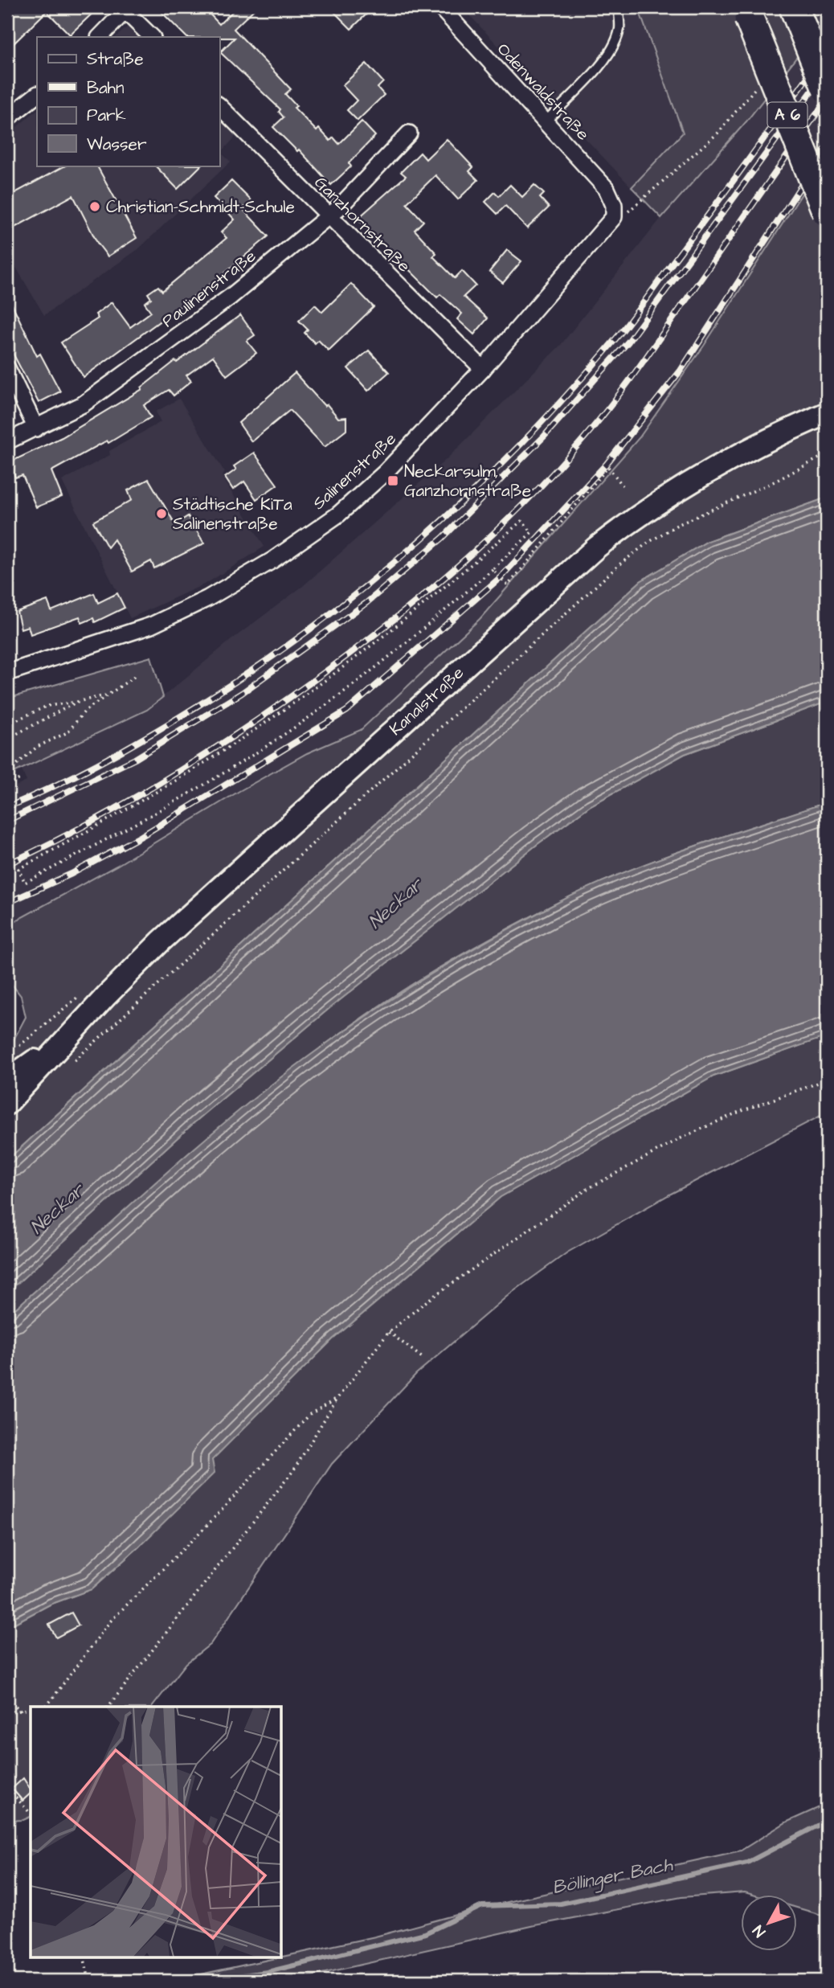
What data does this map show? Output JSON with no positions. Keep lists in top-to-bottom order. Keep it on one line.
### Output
{"streets":{"highway":["A 6"],"main road":["Kanalstraße"],"street":["Odenwaldstraße","Ganzhornstraße","Paulinenstraße","Salinenstraße"]},"crossings":[["Odenwaldstraße","Salinenstraße"],["Ganzhornstraße","Paulinenstraße"],["Ganzhornstraße","Salinenstraße"]],"water":["Neckar","Böllinger Bach"],"places":{"other":["Christian-Schmidt-Schule","Städtische KiTa Salinenstraße"],"transit":["Neckarsulm, Ganzhornstraße"]},"legend":["Straße","Bahn","Park","Wasser"],"north":"bottom left"}
